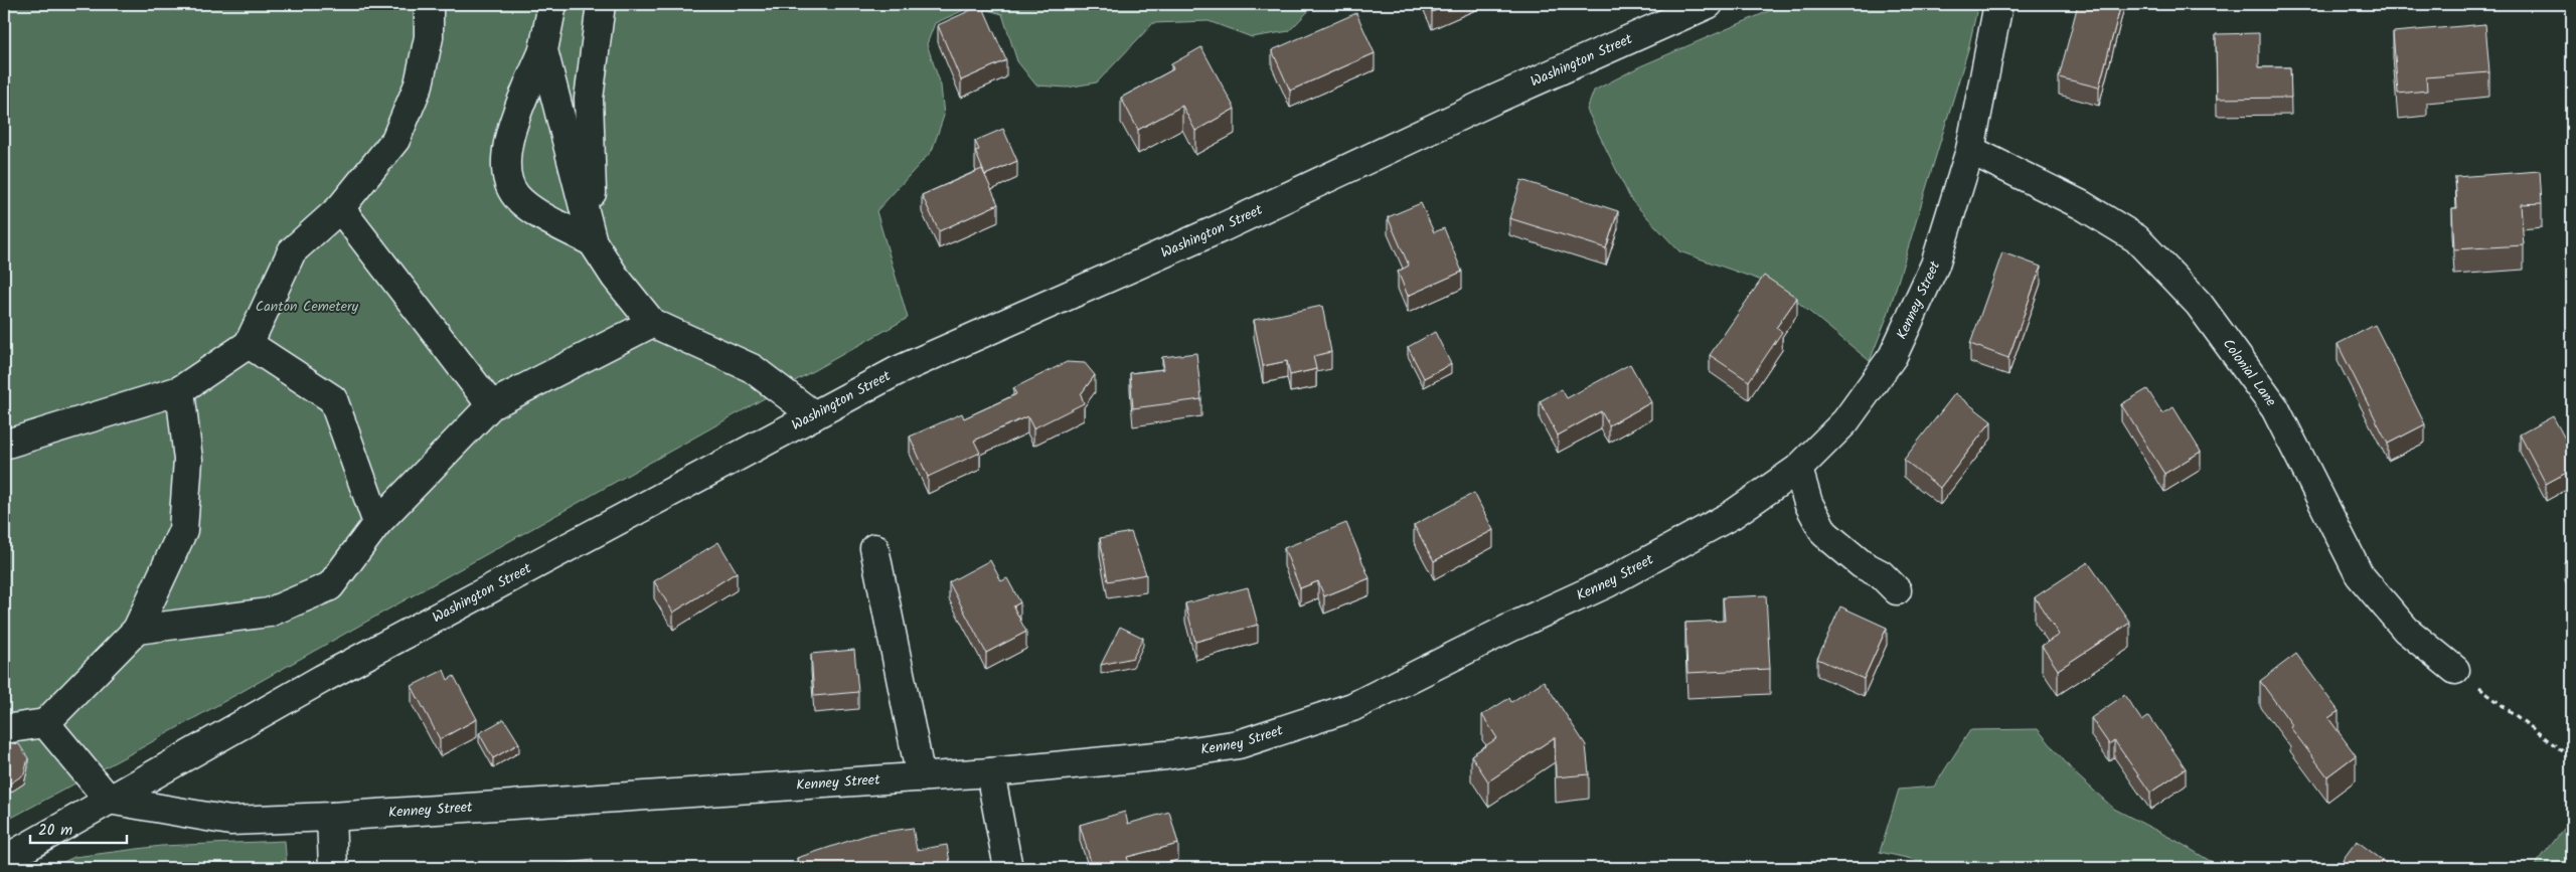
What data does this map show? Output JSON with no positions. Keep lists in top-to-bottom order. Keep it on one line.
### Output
{"streets":{"street":["Washington Street","Kenney Street","Colonial Lane"]},"crossings":[["Washington Street","Kenney Street"],["Kenney Street","Colonial Lane"]],"parks":["Canton Cemetery"],"scale_bar":"20 m"}
